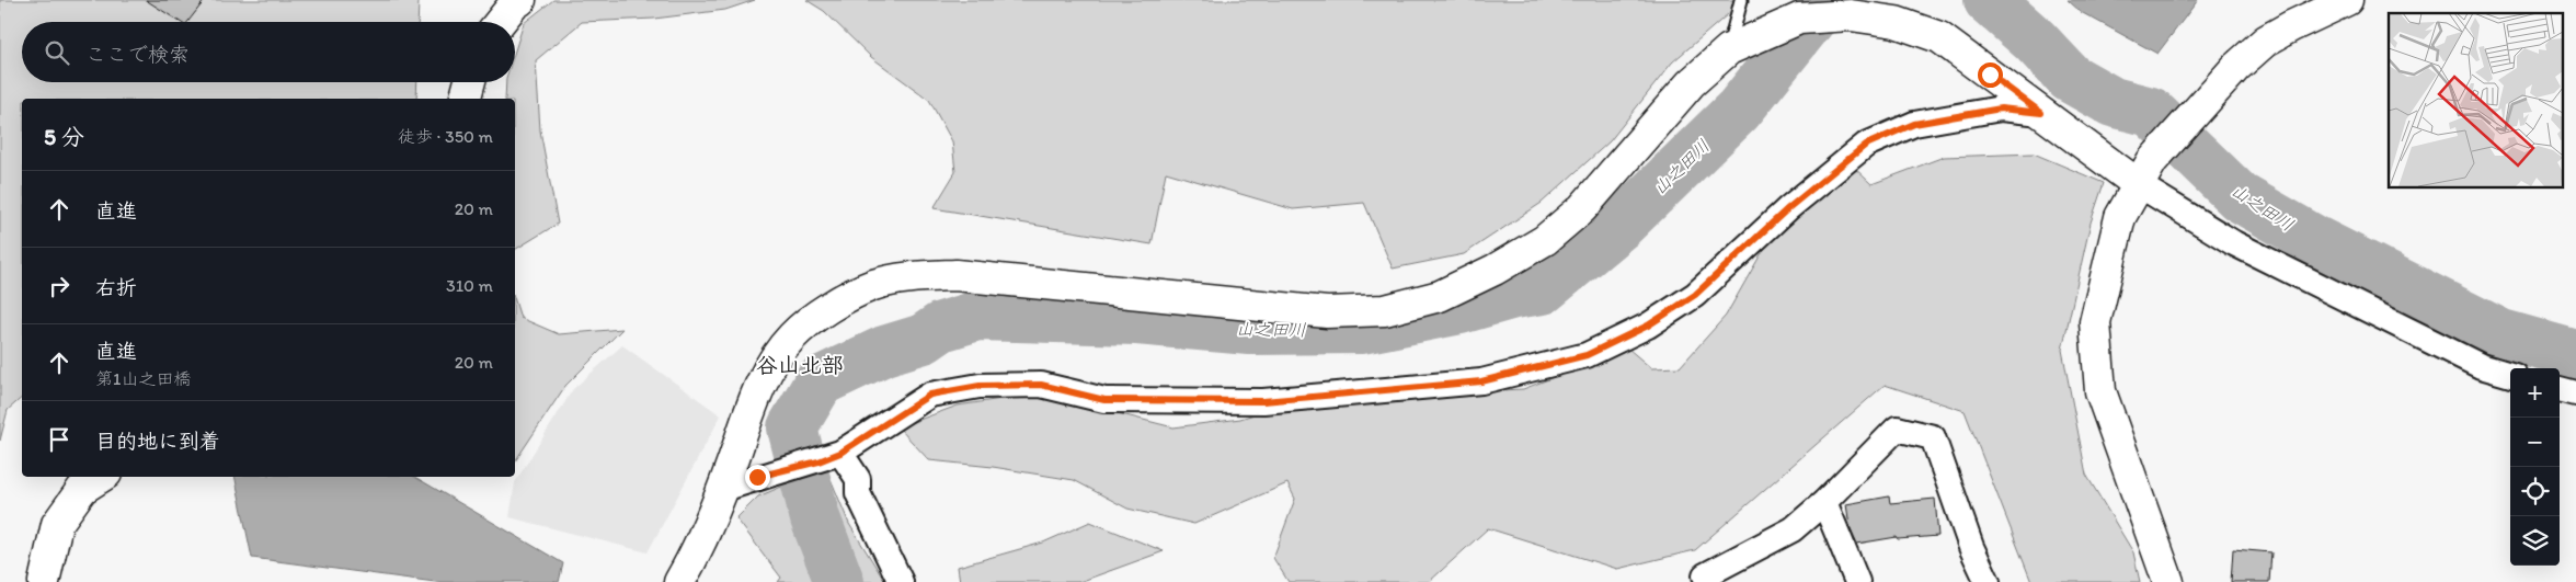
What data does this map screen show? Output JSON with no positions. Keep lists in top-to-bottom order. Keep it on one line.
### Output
{"districts":["谷山北部"],"water":["山之田川"],"page":{"search":"ここで検索","heading":["5 分","徒歩 · 350 m"],"list":[["直進","20 m"],["右折","310 m"],["直進","第1山之田橋","20 m"],"目的地に到着"],"map_buttons":["+","−"]}}
